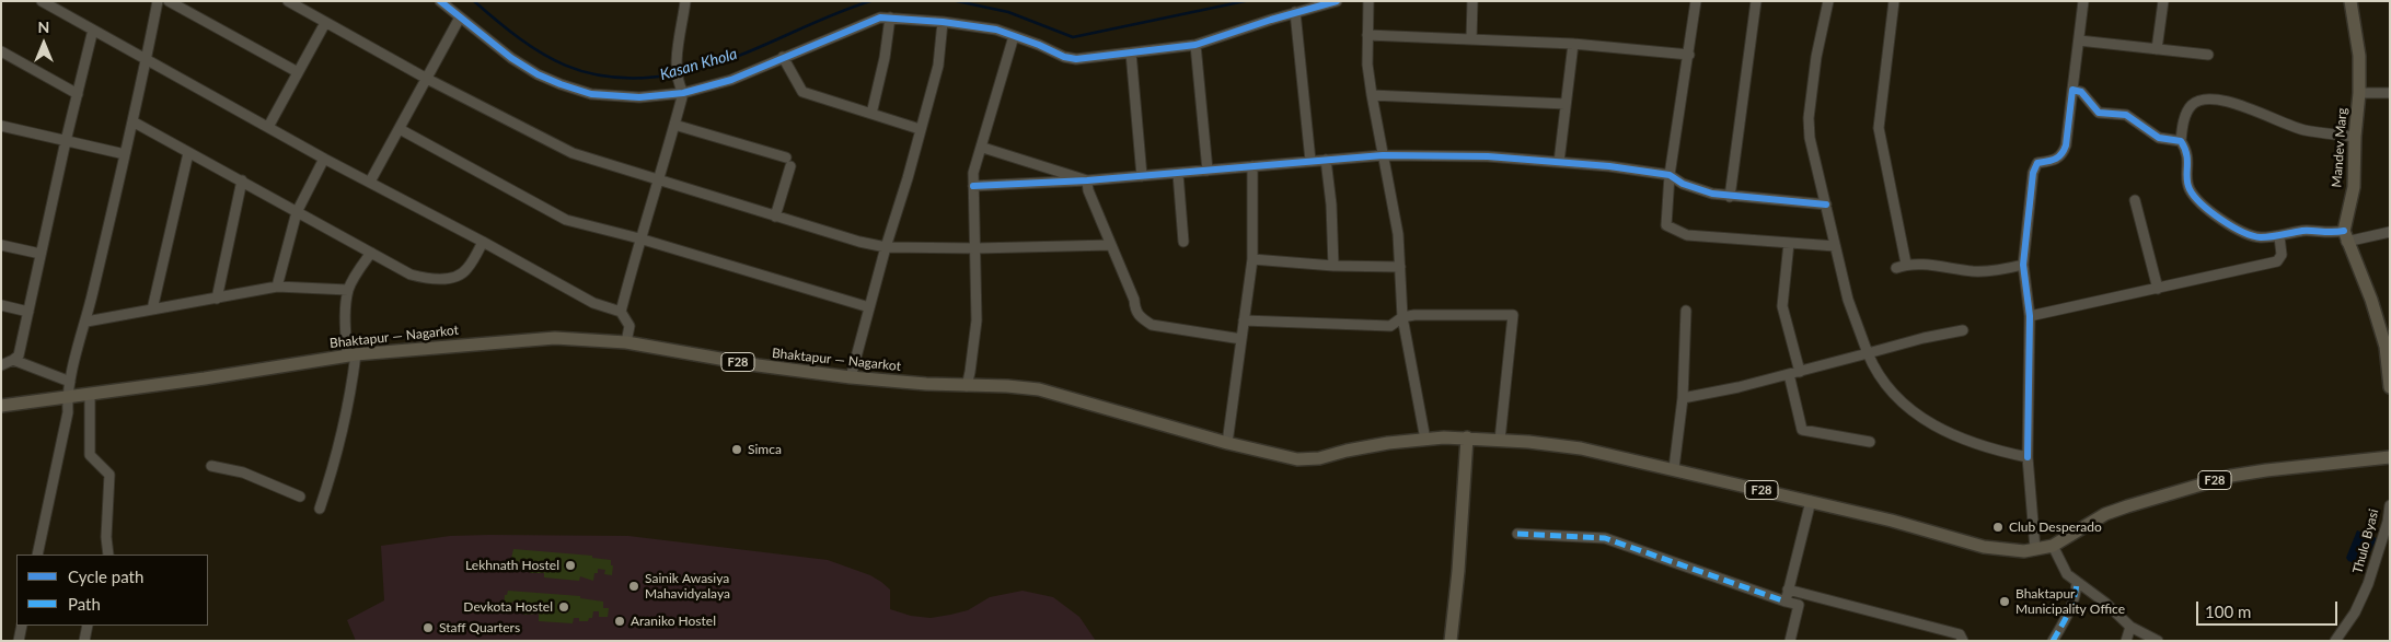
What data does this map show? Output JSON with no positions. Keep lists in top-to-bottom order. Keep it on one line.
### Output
{"streets":{"main road":["Mandev Marg","Bhaktapur — Nagarkot","F28"],"street":["Thulo Byasi"]},"crossings":[["Bhaktapur — Nagarkot","F28"]],"water":["Kasan Khola"],"places":["Simca","Club Desperado","Lekhnath Hostel","Sainik Awasiya Mahavidyalaya","Bhaktapur Municipality Office","Devkota Hostel","Araniko Hostel","Staff Quarters"],"legend":["Cycle path","Path"],"scale_bar":"100 m","north":"top"}
